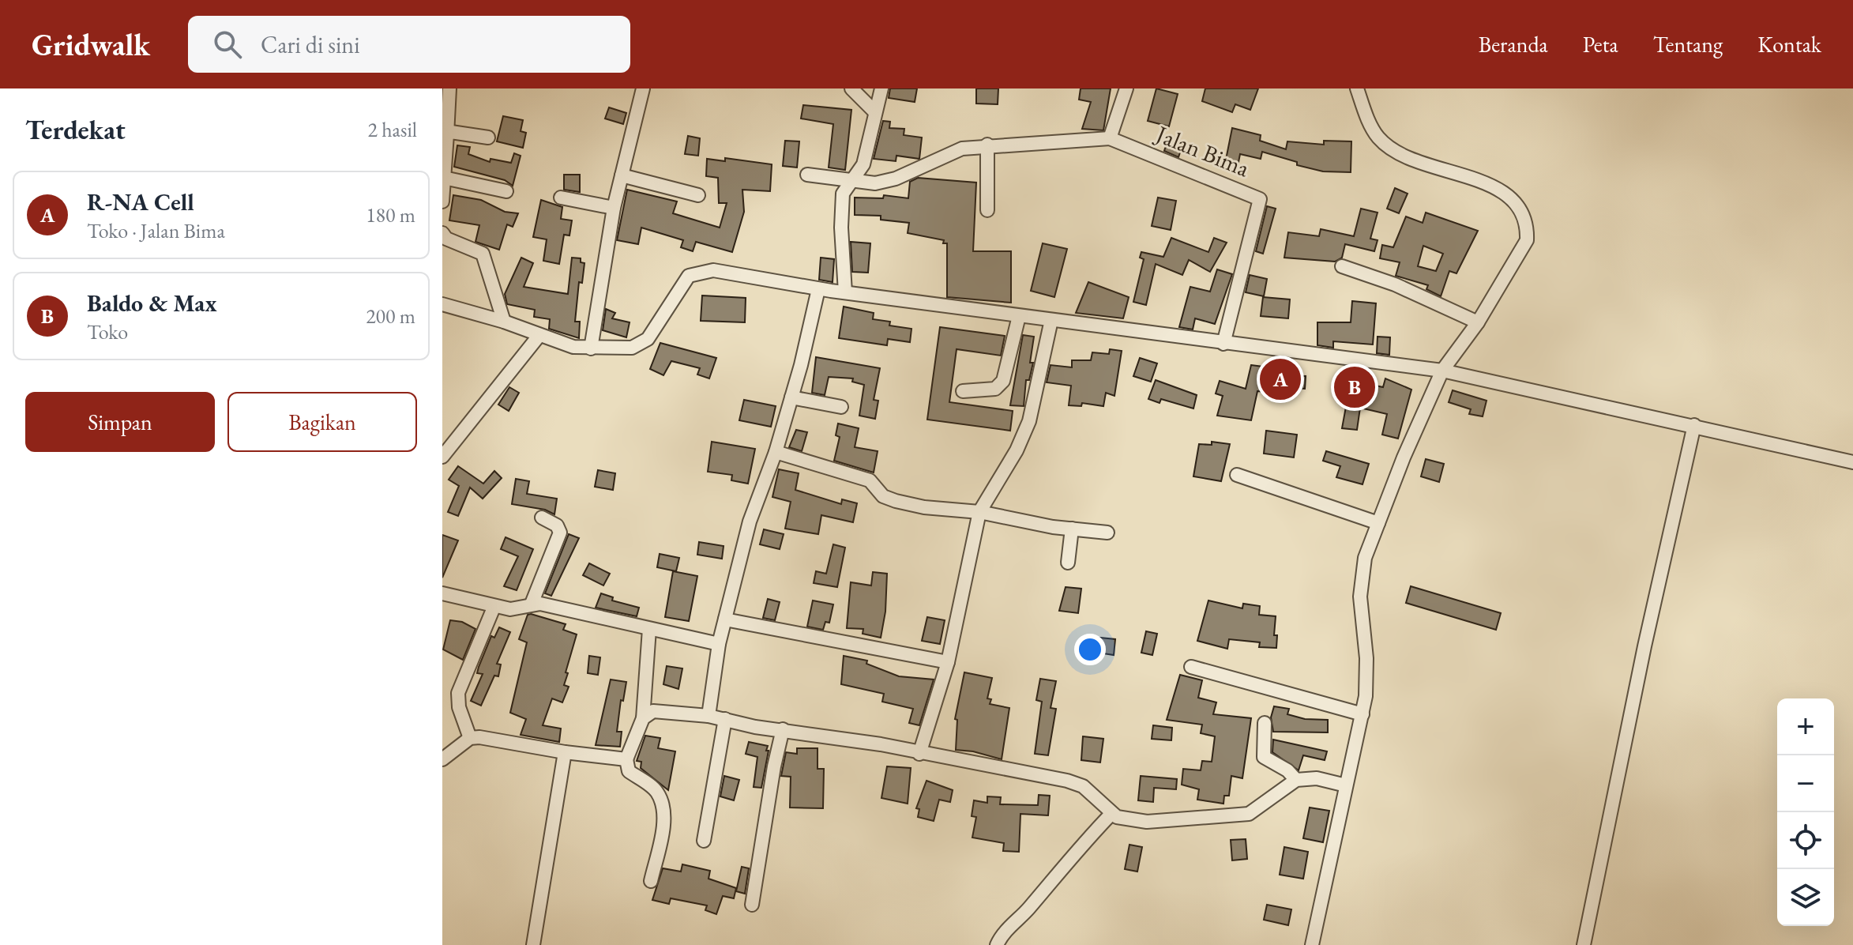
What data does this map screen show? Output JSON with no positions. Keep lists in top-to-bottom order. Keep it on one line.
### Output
{"streets":{"street":["Jalan Bima"]},"page":{"header":"Gridwalk","search":"Cari di sini","nav":["Beranda","Peta","Tentang","Kontak"],"heading":["Terdekat","2 hasil"],"list":[{"mark":"A","name":"R-NA Cell","note":"Toko · Jalan Bima","value":"180 m"},{"mark":"B","name":"Baldo & Max","note":"Toko","value":"200 m"}],"pins":["A","B"],"buttons":["Simpan","Bagikan"],"map_buttons":["+","−"]}}
